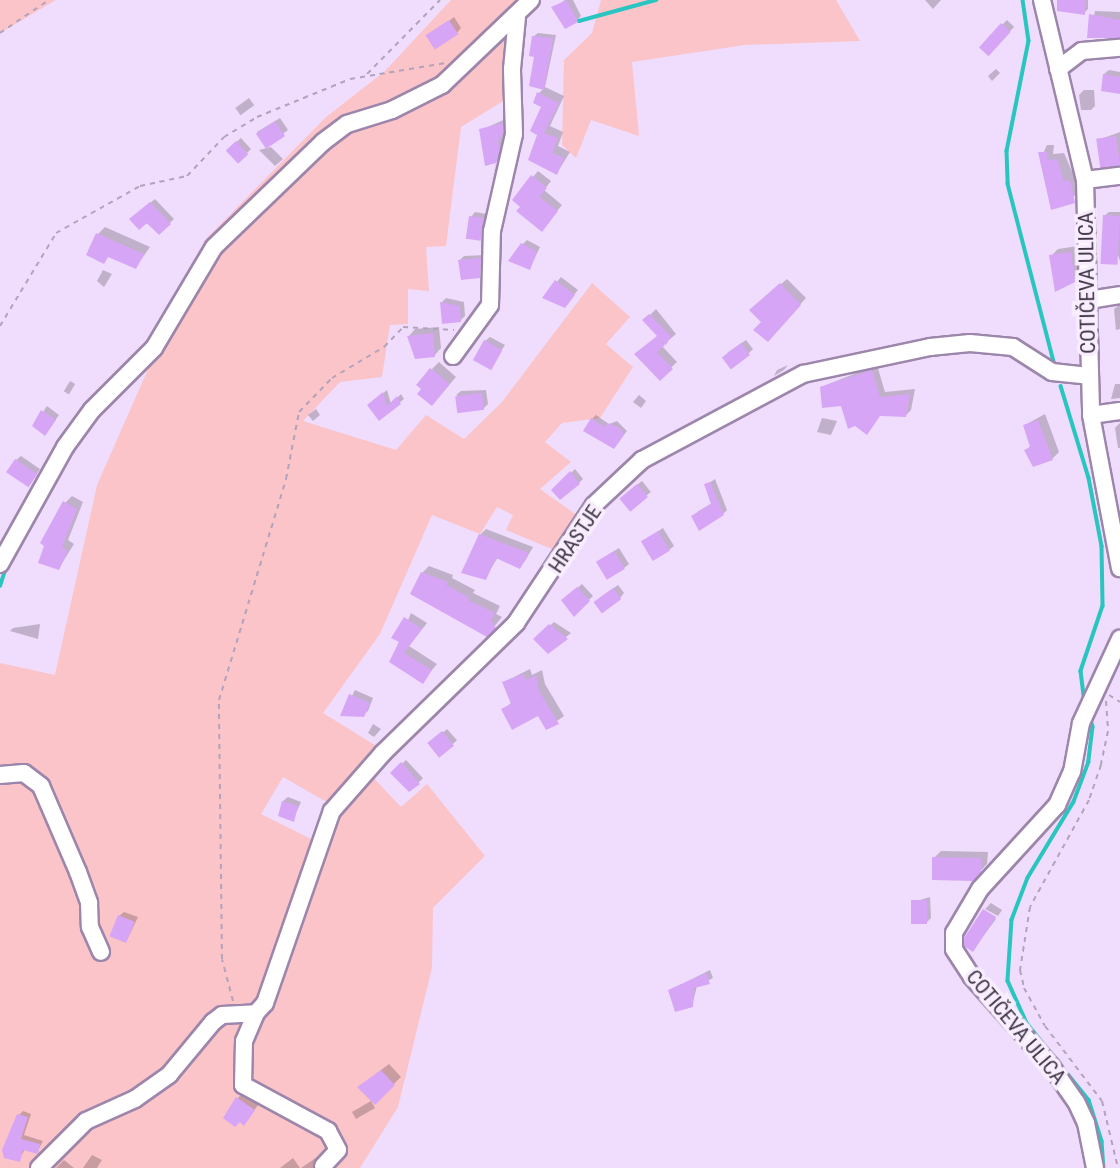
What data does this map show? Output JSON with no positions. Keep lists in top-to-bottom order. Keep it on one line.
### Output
{"streets":{"street":["COTIČEVA ULICA","HRASTJE"]},"crossings":[["COTIČEVA ULICA","HRASTJE"]]}
